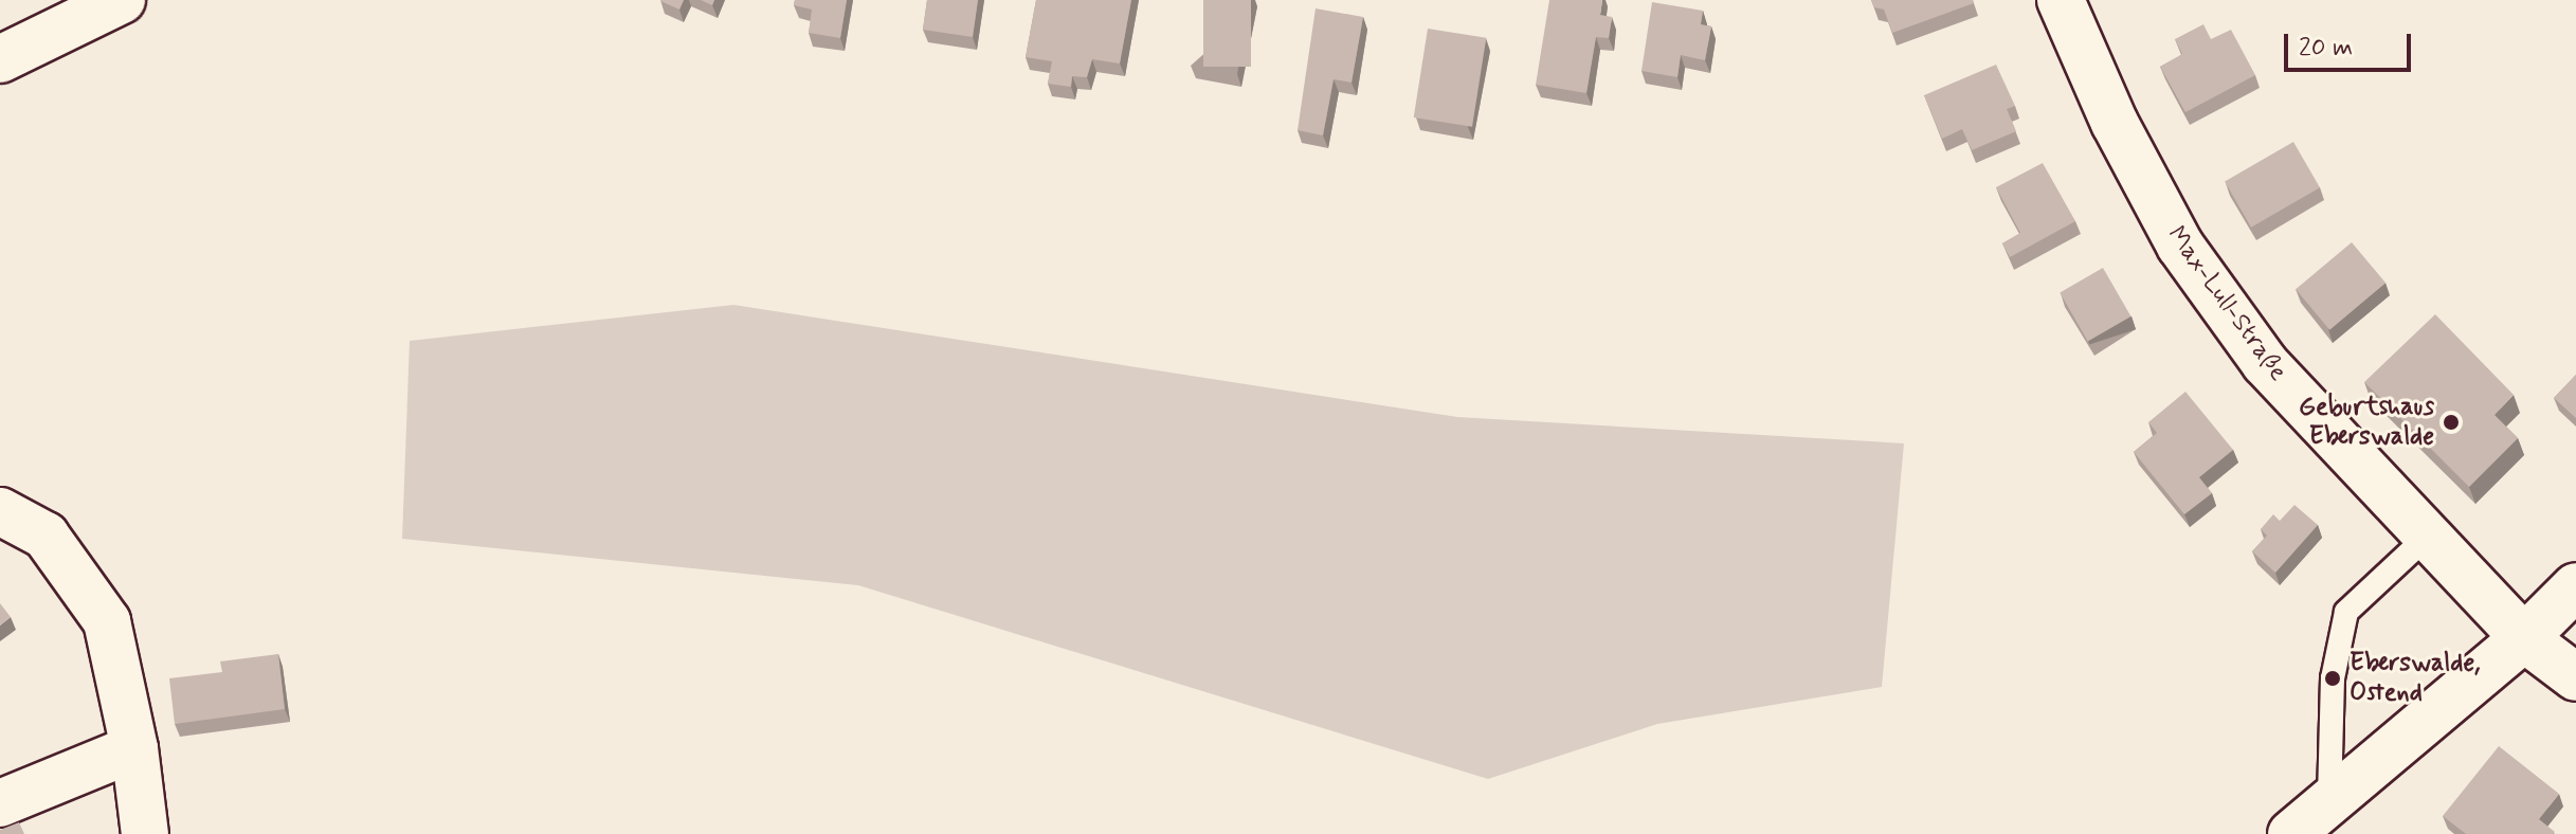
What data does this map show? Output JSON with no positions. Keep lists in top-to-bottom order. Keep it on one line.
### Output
{"streets":{"street":["Max-Lull-Straße"]},"places":["Geburtshaus Eberswalde","Eberswalde, Ostend"],"scale_bar":"20 m"}
